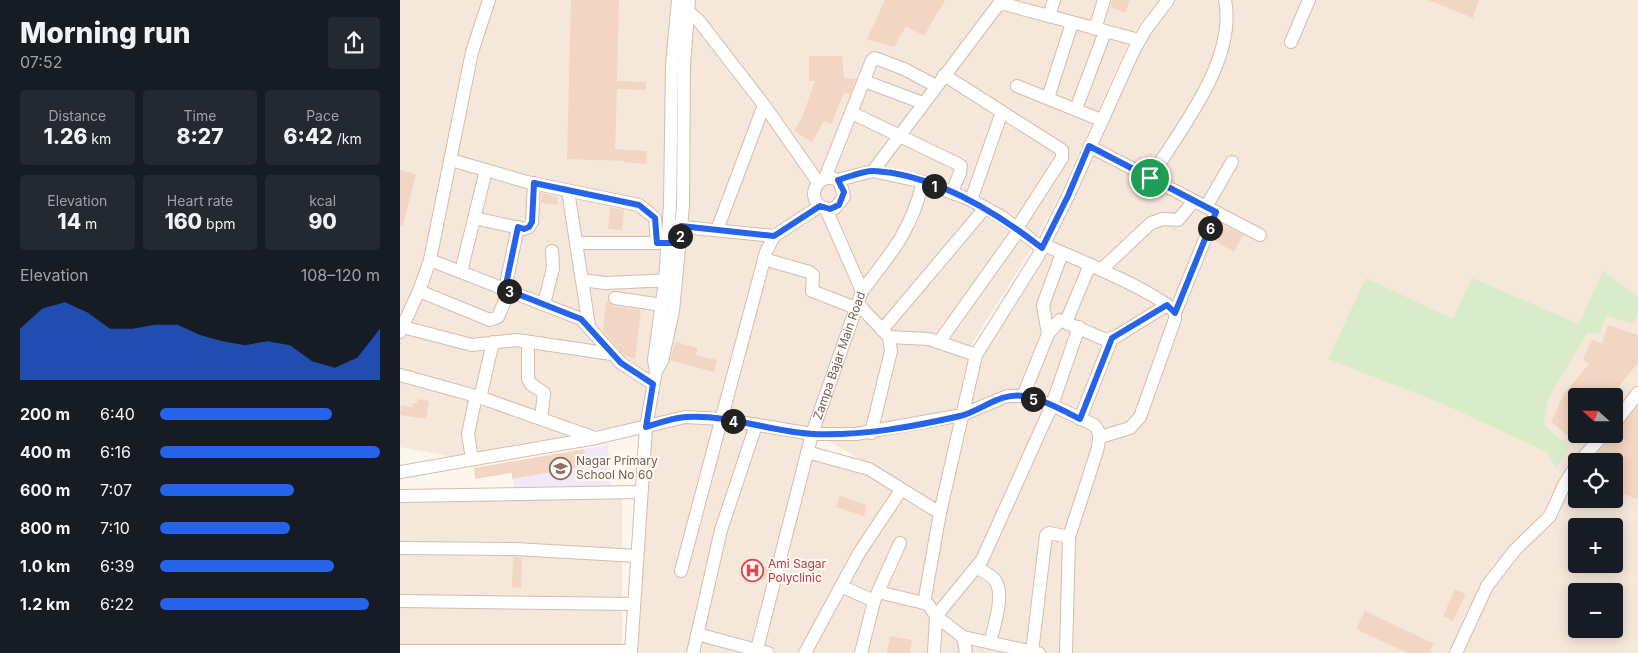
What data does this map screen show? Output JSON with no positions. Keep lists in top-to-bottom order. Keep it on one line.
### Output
{"streets":{"street":["Zampa Bajar Main Road"]},"places":{"school or university":["Nagar Primary School No 60"],"hospital":["Ami Sagar Polyclinic"]},"north":"left","page":{"heading":["Morning run","07:52"],"stats":[["Distance","1.26 km"],["Time","8:27"],["Pace","6:42 /km"],["Elevation","14 m"],["Heart rate","160 bpm"],["kcal","90"]],"pins":["1","6","2","3","5","4"],"chart":["Elevation","108–120 m"],"map_buttons":["+","−"],"list":[{"name":"200 m","note":"6:40"},{"name":"400 m","note":"6:16"},{"name":"600 m","note":"7:07"},{"name":"800 m","note":"7:10"},{"name":"1.0 km","note":"6:39"},{"name":"1.2 km","note":"6:22"}]}}
